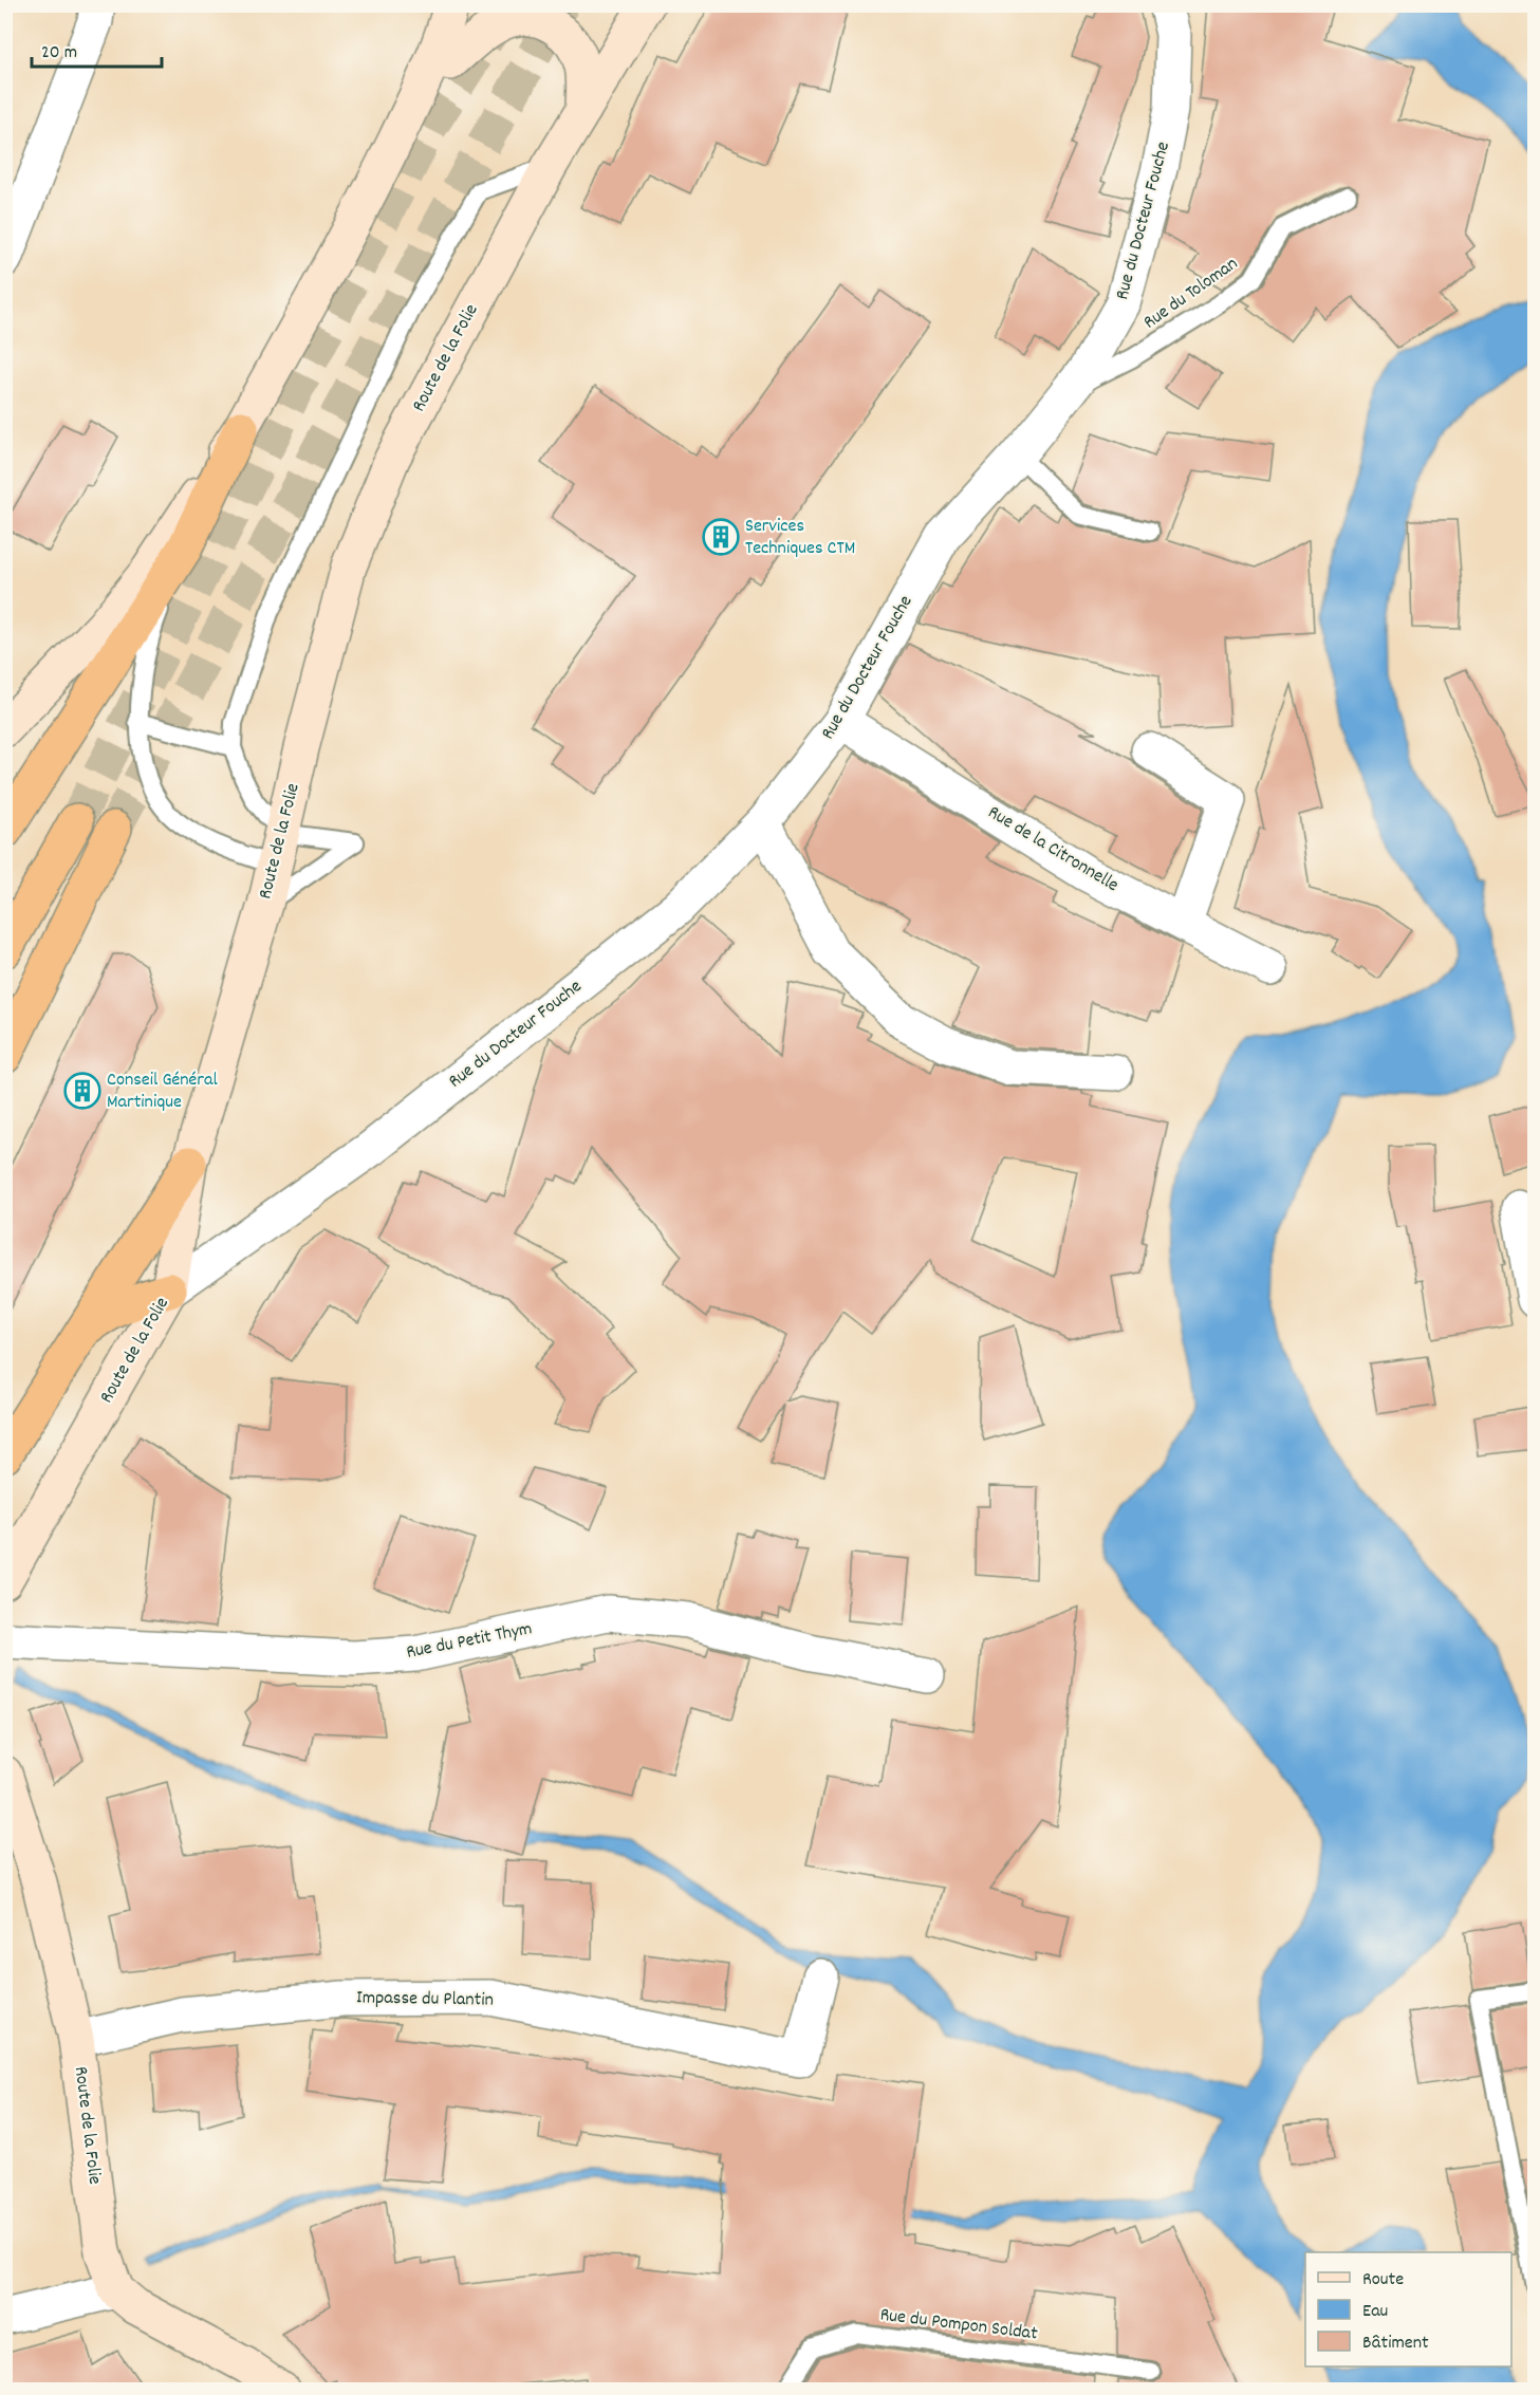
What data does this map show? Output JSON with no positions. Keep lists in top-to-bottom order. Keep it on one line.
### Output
{"streets":{"main road":["Route de la Folie"],"street":["Rue du Docteur Fouche","Rue de la Citronnelle","Rue du Petit Thym","Impasse du Plantin"],"lane":["Rue du Toloman","Rue du Pompon Soldat"]},"crossings":[["Rue du Docteur Fouche","Rue du Toloman"],["Rue du Docteur Fouche","Route de la Folie"],["Rue du Docteur Fouche","Rue de la Citronnelle"],["Route de la Folie","Impasse du Plantin"]],"places":{"building":["Services Techniques CTM","Conseil Général Martinique"]},"legend":["Route","Eau","Bâtiment"],"scale_bar":"20 m"}
